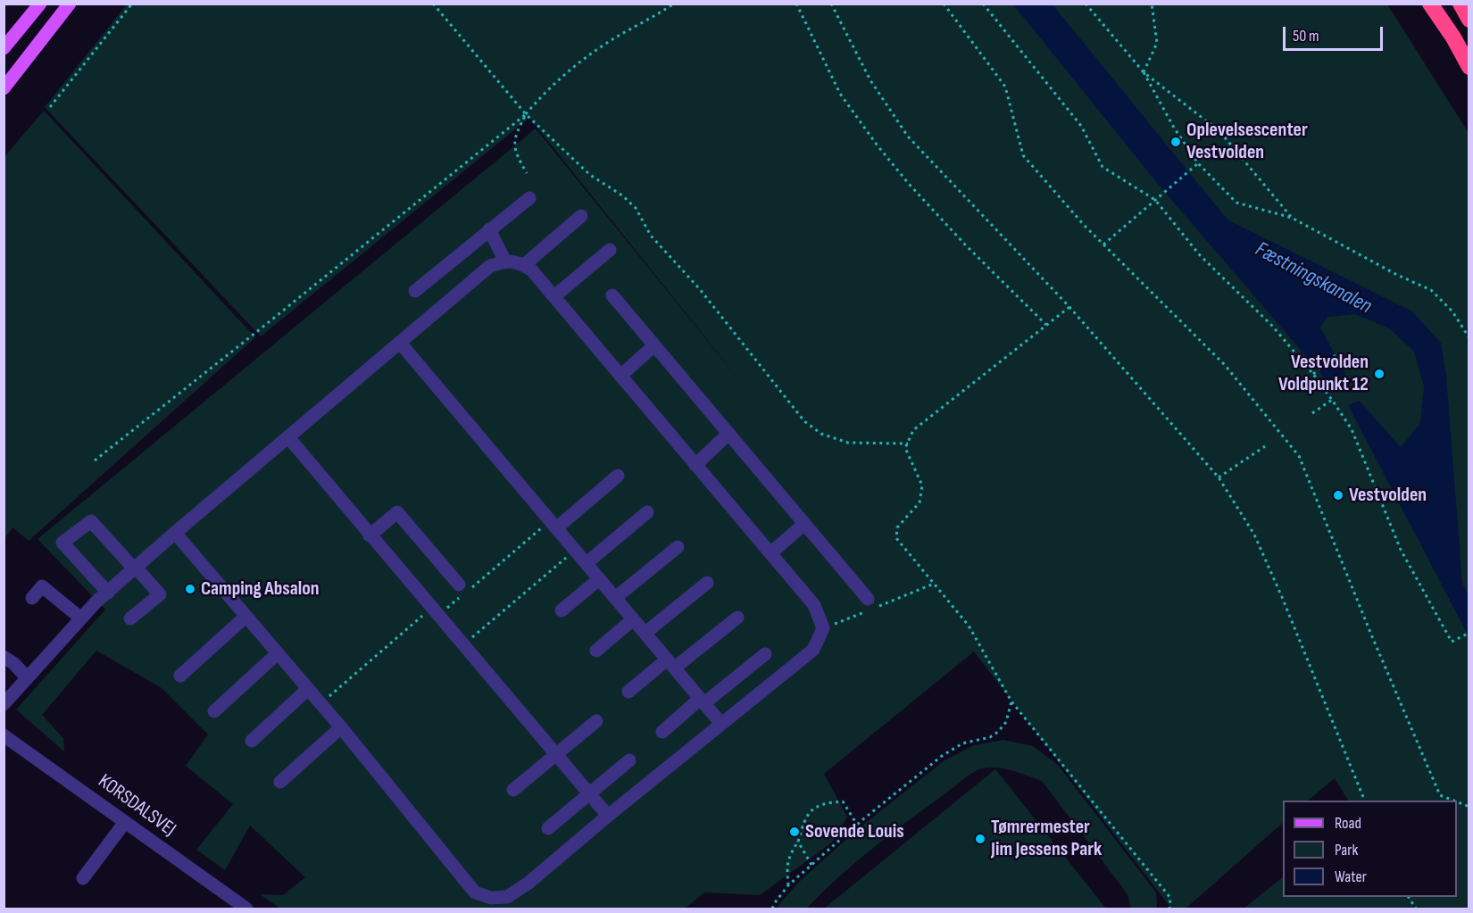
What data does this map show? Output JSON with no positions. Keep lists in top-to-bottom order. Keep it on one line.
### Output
{"streets":{"street":["KORSDALSVEJ"]},"water":["Fæstningskanalen"],"places":["Oplevelsescenter Vestvolden","Vestvolden Voldpunkt 12","Vestvolden","Camping Absalon","Sovende Louis","Tømrermester Jim Jessens Park"],"legend":["Road","Park","Water"],"scale_bar":"50 m"}
